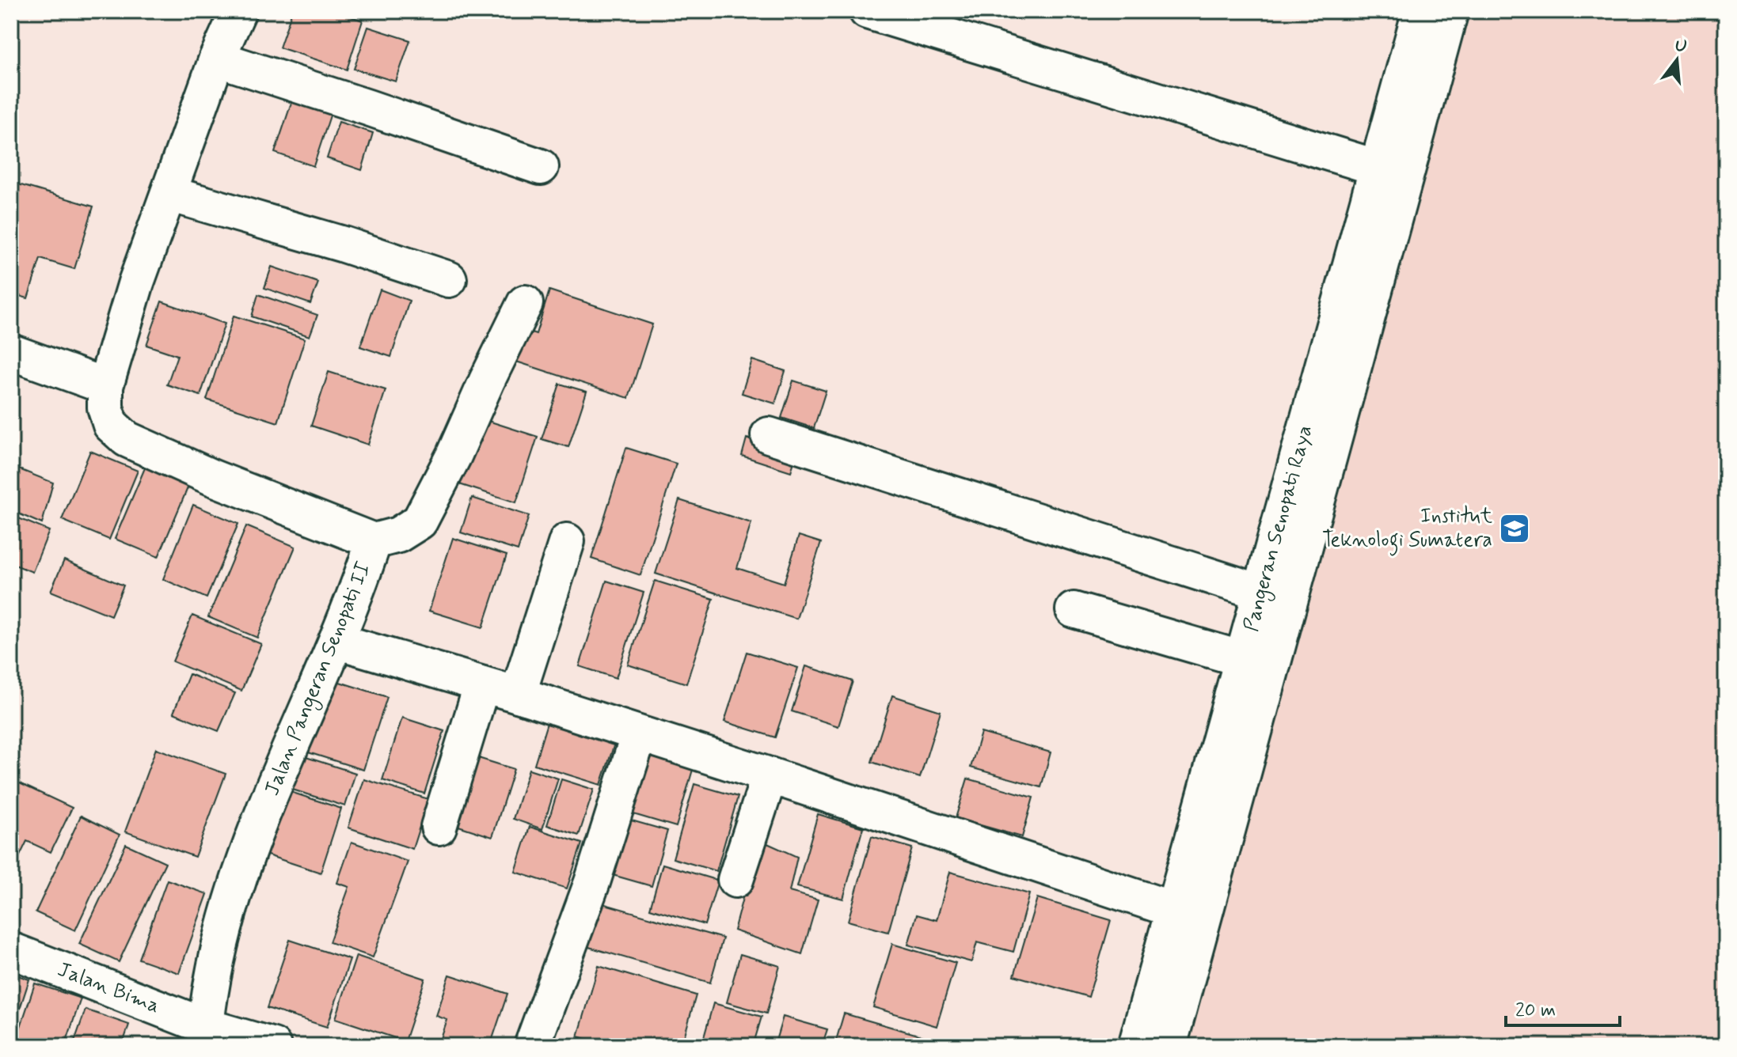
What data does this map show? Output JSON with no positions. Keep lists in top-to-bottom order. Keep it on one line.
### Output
{"streets":{"street":["Pangeran Senopati Raya","Jalan Pangeran Senopati II","Jalan Bima"]},"crossings":[["Jalan Pangeran Senopati II","Jalan Bima"]],"places":{"school or university":["Institut Teknologi Sumatera"]},"scale_bar":"20 m","north":"top"}
